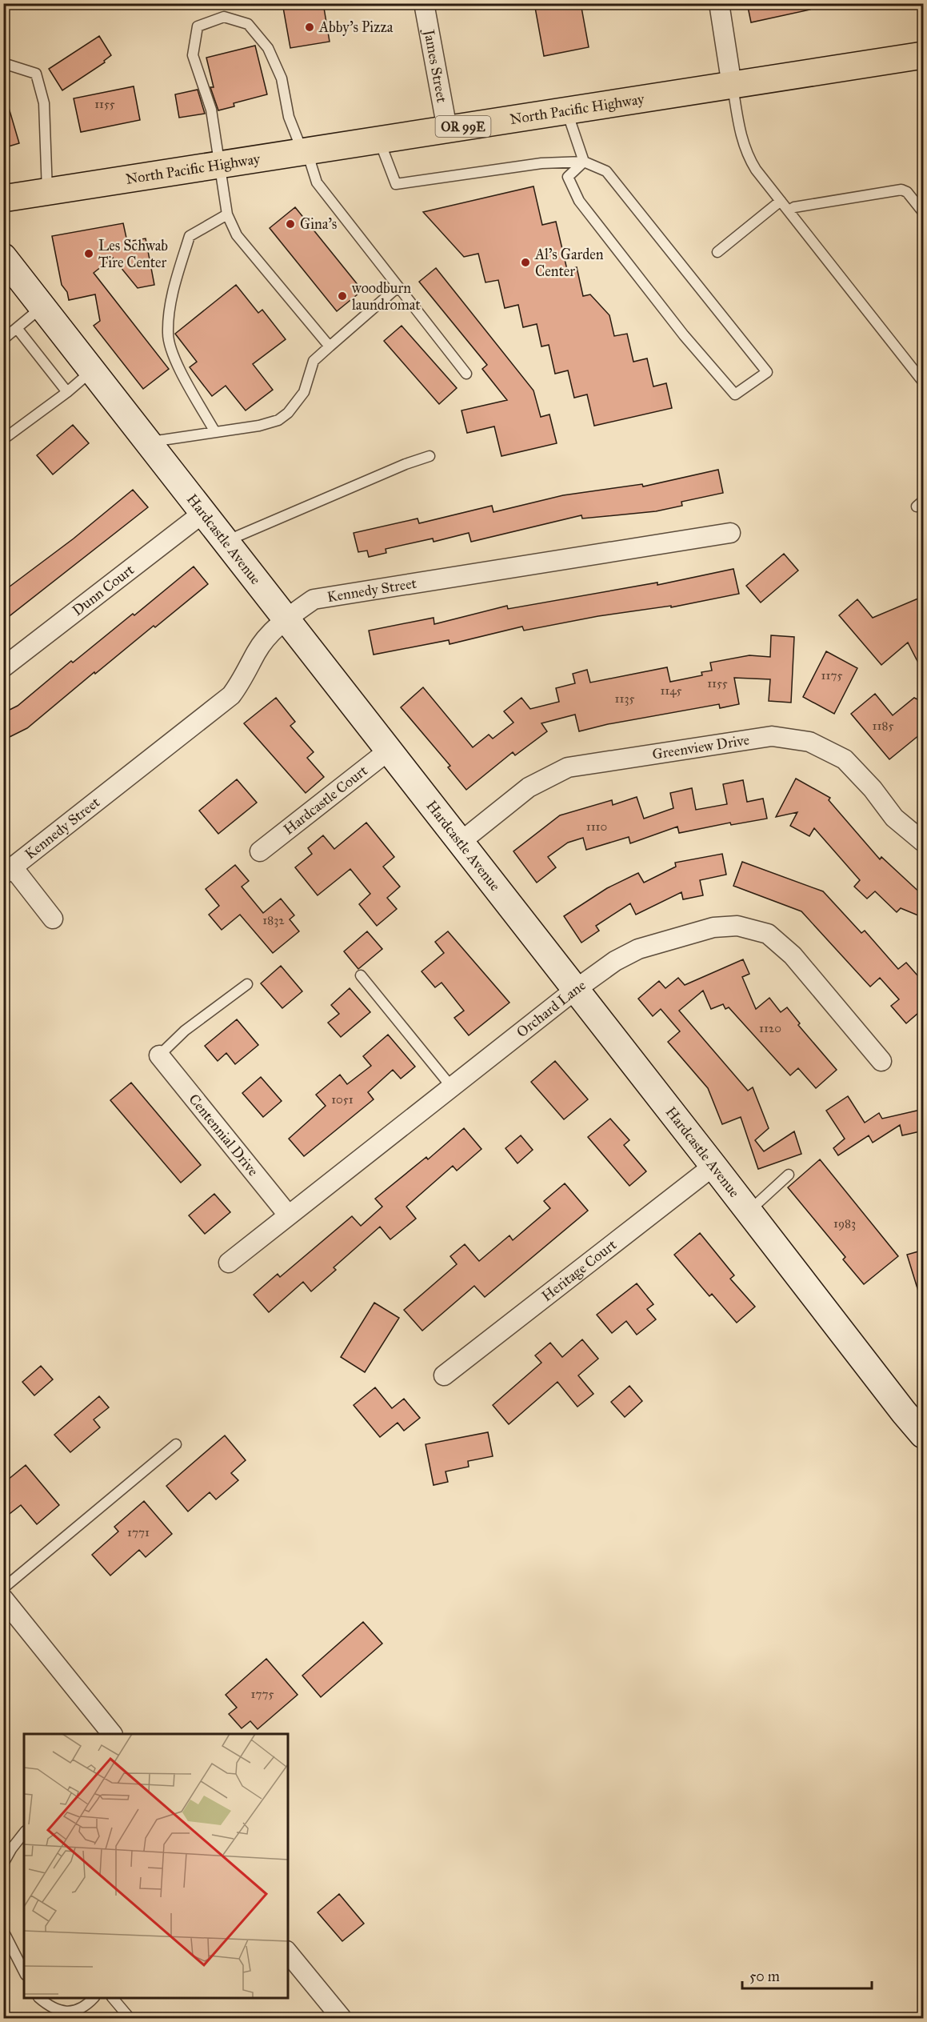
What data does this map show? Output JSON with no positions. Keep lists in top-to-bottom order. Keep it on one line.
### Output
{"streets":{"main road":["North Pacific Highway","OR 99E"],"street":["James Street","Hardcastle Avenue","Kennedy Street","Dunn Court","Greenview Drive","Hardcastle Court","Orchard Lane","Centennial Drive","Heritage Court"]},"crossings":[["James Street","North Pacific Highway"],["Hardcastle Avenue","Kennedy Street"],["Hardcastle Avenue","Dunn Court"],["Hardcastle Avenue","Greenview Drive"],["Hardcastle Avenue","Hardcastle Court"],["Hardcastle Avenue","Orchard Lane"],["Hardcastle Avenue","Heritage Court"],["Orchard Lane","Centennial Drive"]],"places":["Abby's Pizza","Gina's","Les Schwab Tire Center","Al's Garden Center","woodburn laundromat"],"house_numbers":["1155","1175","1155","1145","1135","1185","1110","1832","1120","1051","1983","1771","1775"],"scale_bar":"50 m"}
